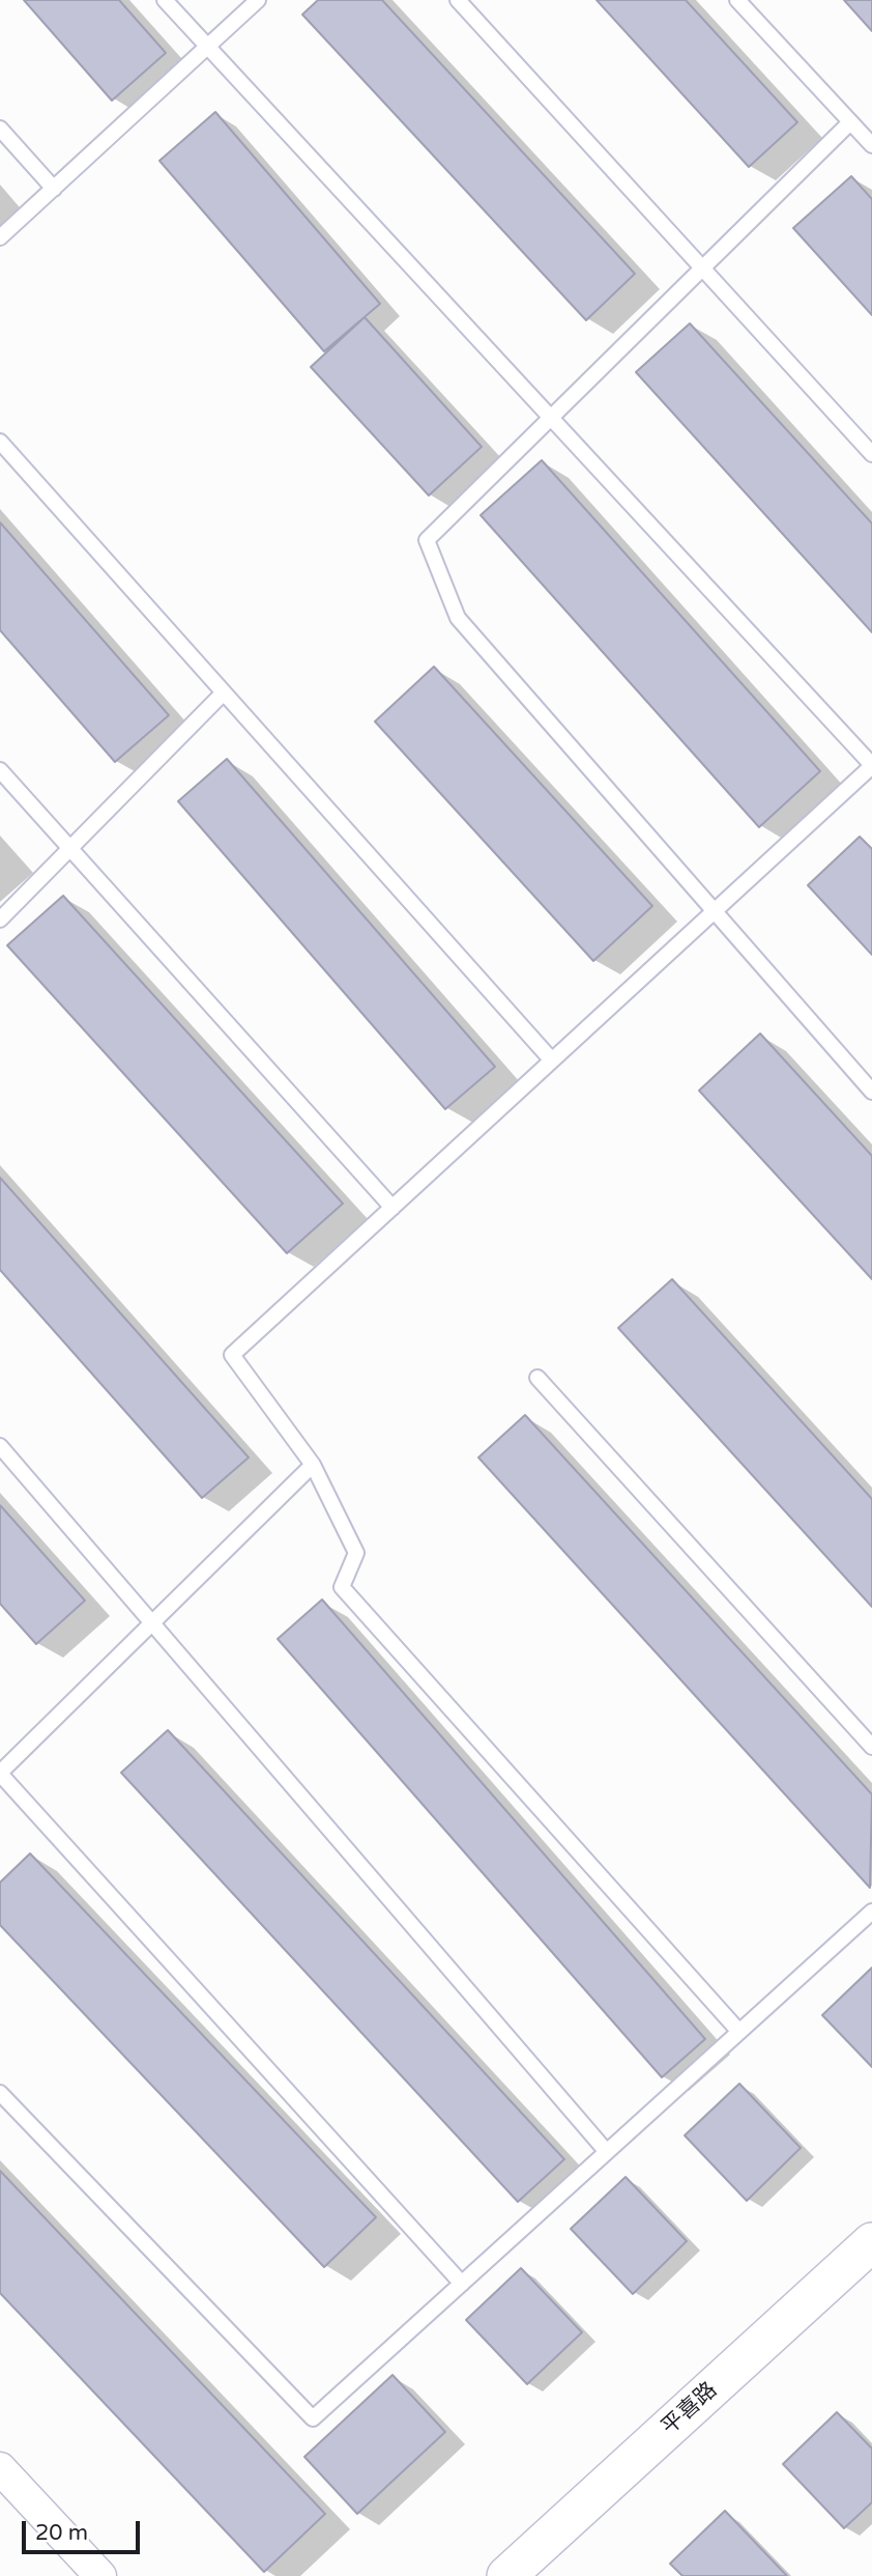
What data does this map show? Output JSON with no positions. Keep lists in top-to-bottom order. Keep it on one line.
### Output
{"streets":{"street":["平喜路"]},"scale_bar":"20 m"}
